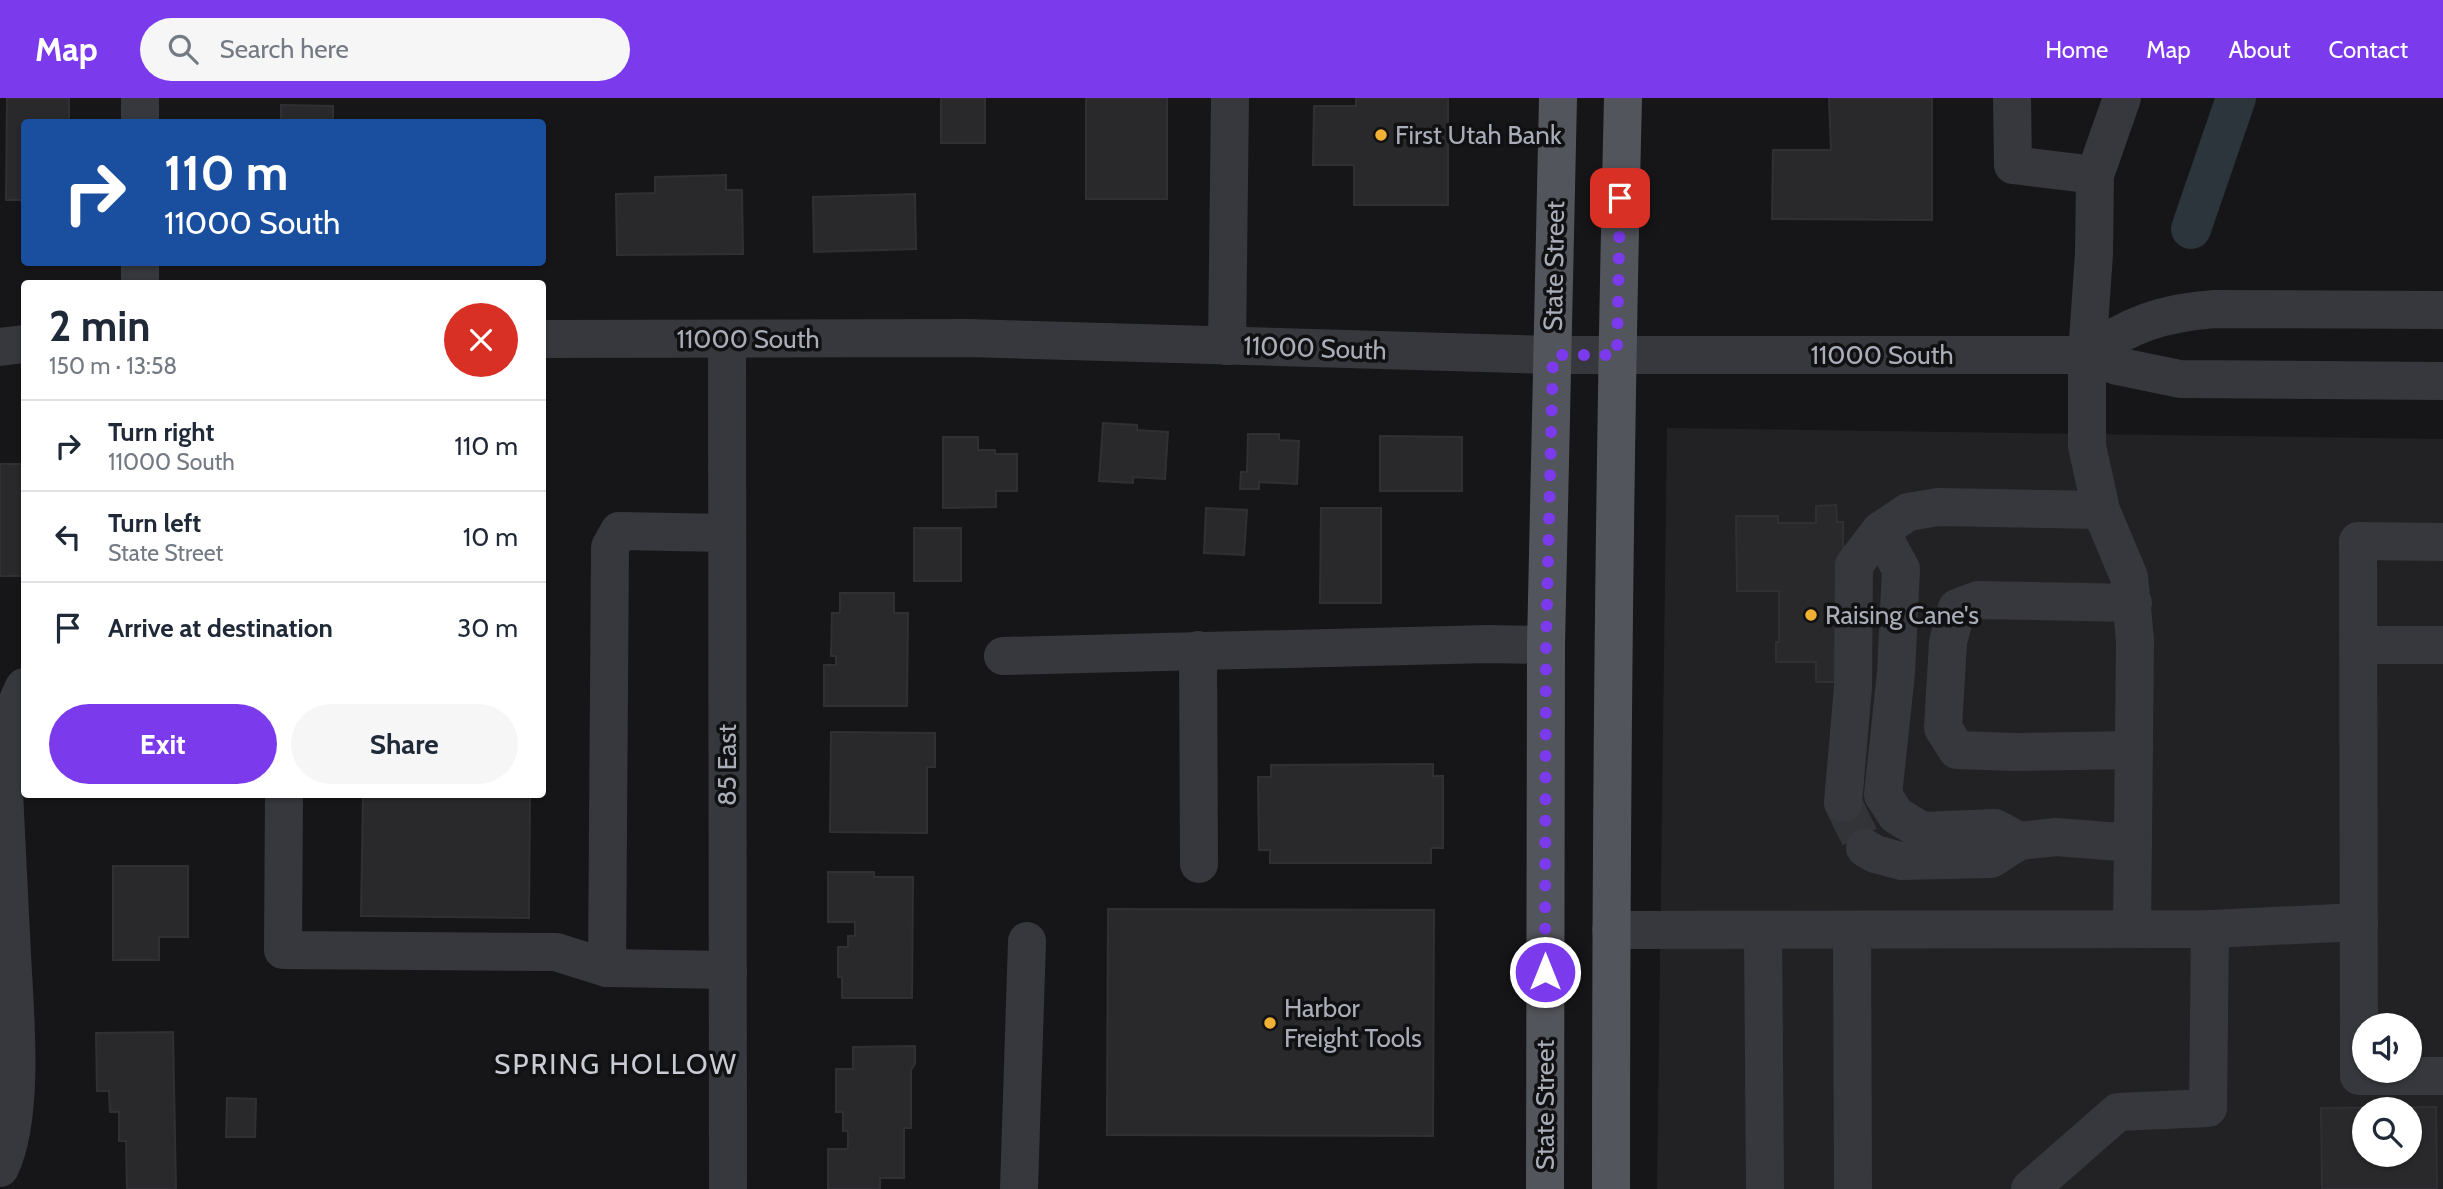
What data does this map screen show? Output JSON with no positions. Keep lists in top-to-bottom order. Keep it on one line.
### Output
{"streets":{"main road":["State Street"],"street":["11000 South","85 East"]},"crossings":[["State Street","11000 South"],["11000 South","85 East"]],"districts":["SPRING HOLLOW"],"places":["First Utah Bank","Raising Cane's","Harbor Freight Tools"],"page":{"header":"Map","search":"Search here","nav":["Home","Map","About","Contact"],"turn":["110 m","11000 South"],"heading":["2 min","150 m · 13:58"],"list":[{"name":"Turn right","note":"11000 South","value":"110 m"},{"name":"Turn left","note":"State Street","value":"10 m"},{"name":"Arrive at destination","value":"30 m"}],"buttons":["Exit","Share"]}}
